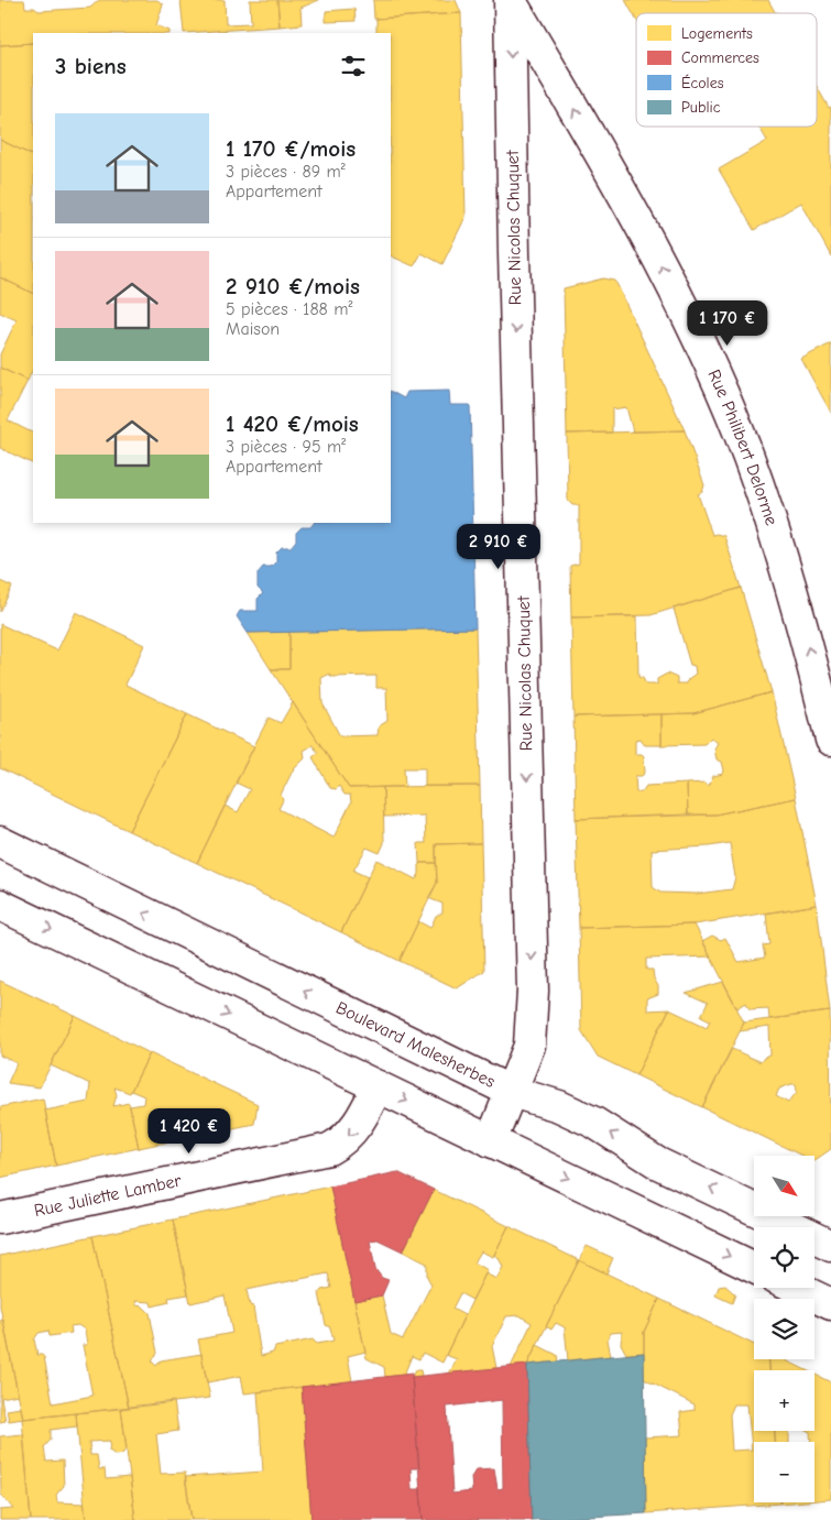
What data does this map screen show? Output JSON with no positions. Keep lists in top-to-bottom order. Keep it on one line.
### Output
{"streets":{"street":["Rue Nicolas Chuquet","Rue Philibert Delorme","Boulevard Malesherbes","Rue Juliette Lamber"]},"crossings":[["Rue Nicolas Chuquet","Rue Philibert Delorme"],["Rue Nicolas Chuquet","Boulevard Malesherbes"]],"one_way":["Rue Nicolas Chuquet","Rue Philibert Delorme","Rue Juliette Lamber"],"legend":["Logements","Commerces","Écoles","Public"],"north":"bottom right","page":{"heading":"3 biens","list":[{"name":"1 170 €/mois","note":"3 pièces · 89 m² · Appartement"},{"name":"2 910 €/mois","note":"5 pièces · 188 m² · Maison"},{"name":"1 420 €/mois","note":"3 pièces · 95 m² · Appartement"}],"price":["1 170 €","2 910 €","1 420 €"],"map_buttons":["+","−"]}}
